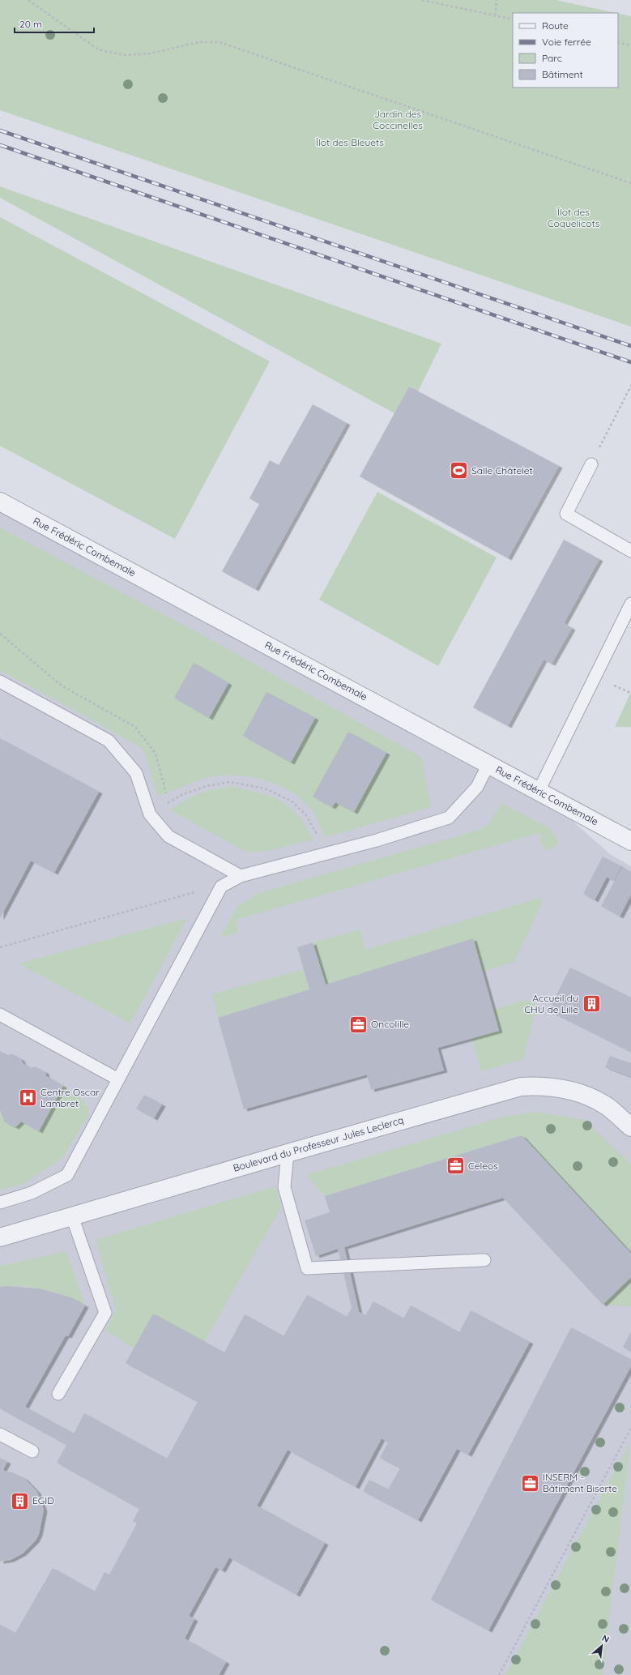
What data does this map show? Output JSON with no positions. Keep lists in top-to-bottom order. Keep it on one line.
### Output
{"streets":{"street":["Rue Frédéric Combemale","Boulevard du Professeur Jules Leclercq"]},"parks":["Jardin des Coccinelles","Îlot des Bleuets","Îlot des Coquelicots"],"places":{"sports":["Salle Châtelet"],"building":["Accueil du CHU de Lille","EGID"],"office":["Oncolille","Celeos","INSERM - Bâtiment Biserte"],"hospital":["Centre Oscar Lambret"]},"legend":["Route","Voie ferrée","Parc","Bâtiment"],"scale_bar":"20 m","north":"top right"}
